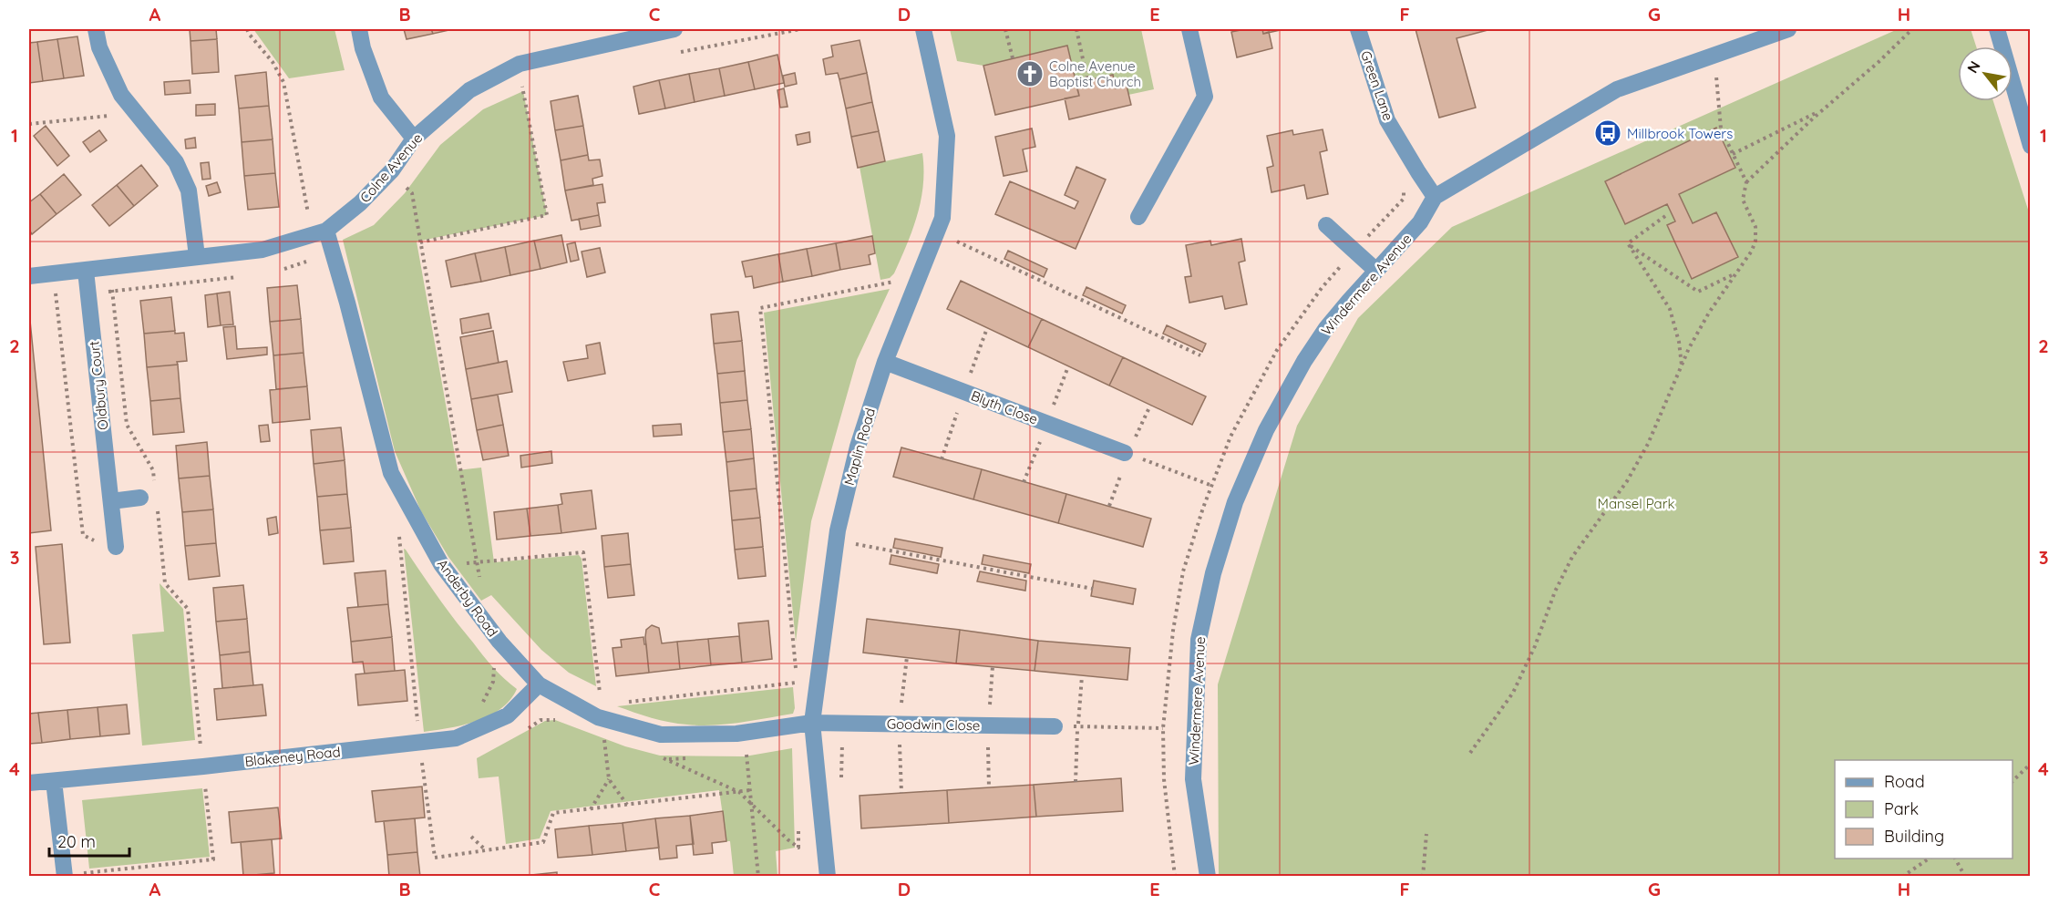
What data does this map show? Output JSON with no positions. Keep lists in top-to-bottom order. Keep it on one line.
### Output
{"streets":{"street":["Green Lane","Colne Avenue","Windermere Avenue","Oldbury Court","Blyth Close","Maplin Road","Anderby Road","Goodwin Close","Blakeney Road"]},"crossings":[["Green Lane","Windermere Avenue"],["Colne Avenue","Oldbury Court"],["Colne Avenue","Anderby Road"],["Blyth Close","Maplin Road"],["Maplin Road","Anderby Road"],["Maplin Road","Goodwin Close"],["Anderby Road","Goodwin Close"],["Anderby Road","Blakeney Road"]],"parks":["Mansel Park"],"places":{"church":["Colne Avenue Baptist Church"],"bus stop":["Millbrook Towers"]},"legend":["Road","Park","Building"],"scale_bar":"20 m","north":"top left","grid":{"columns":["A","B","C","D","E","F","G","H"],"rows":["1","2","3","4"]}}
